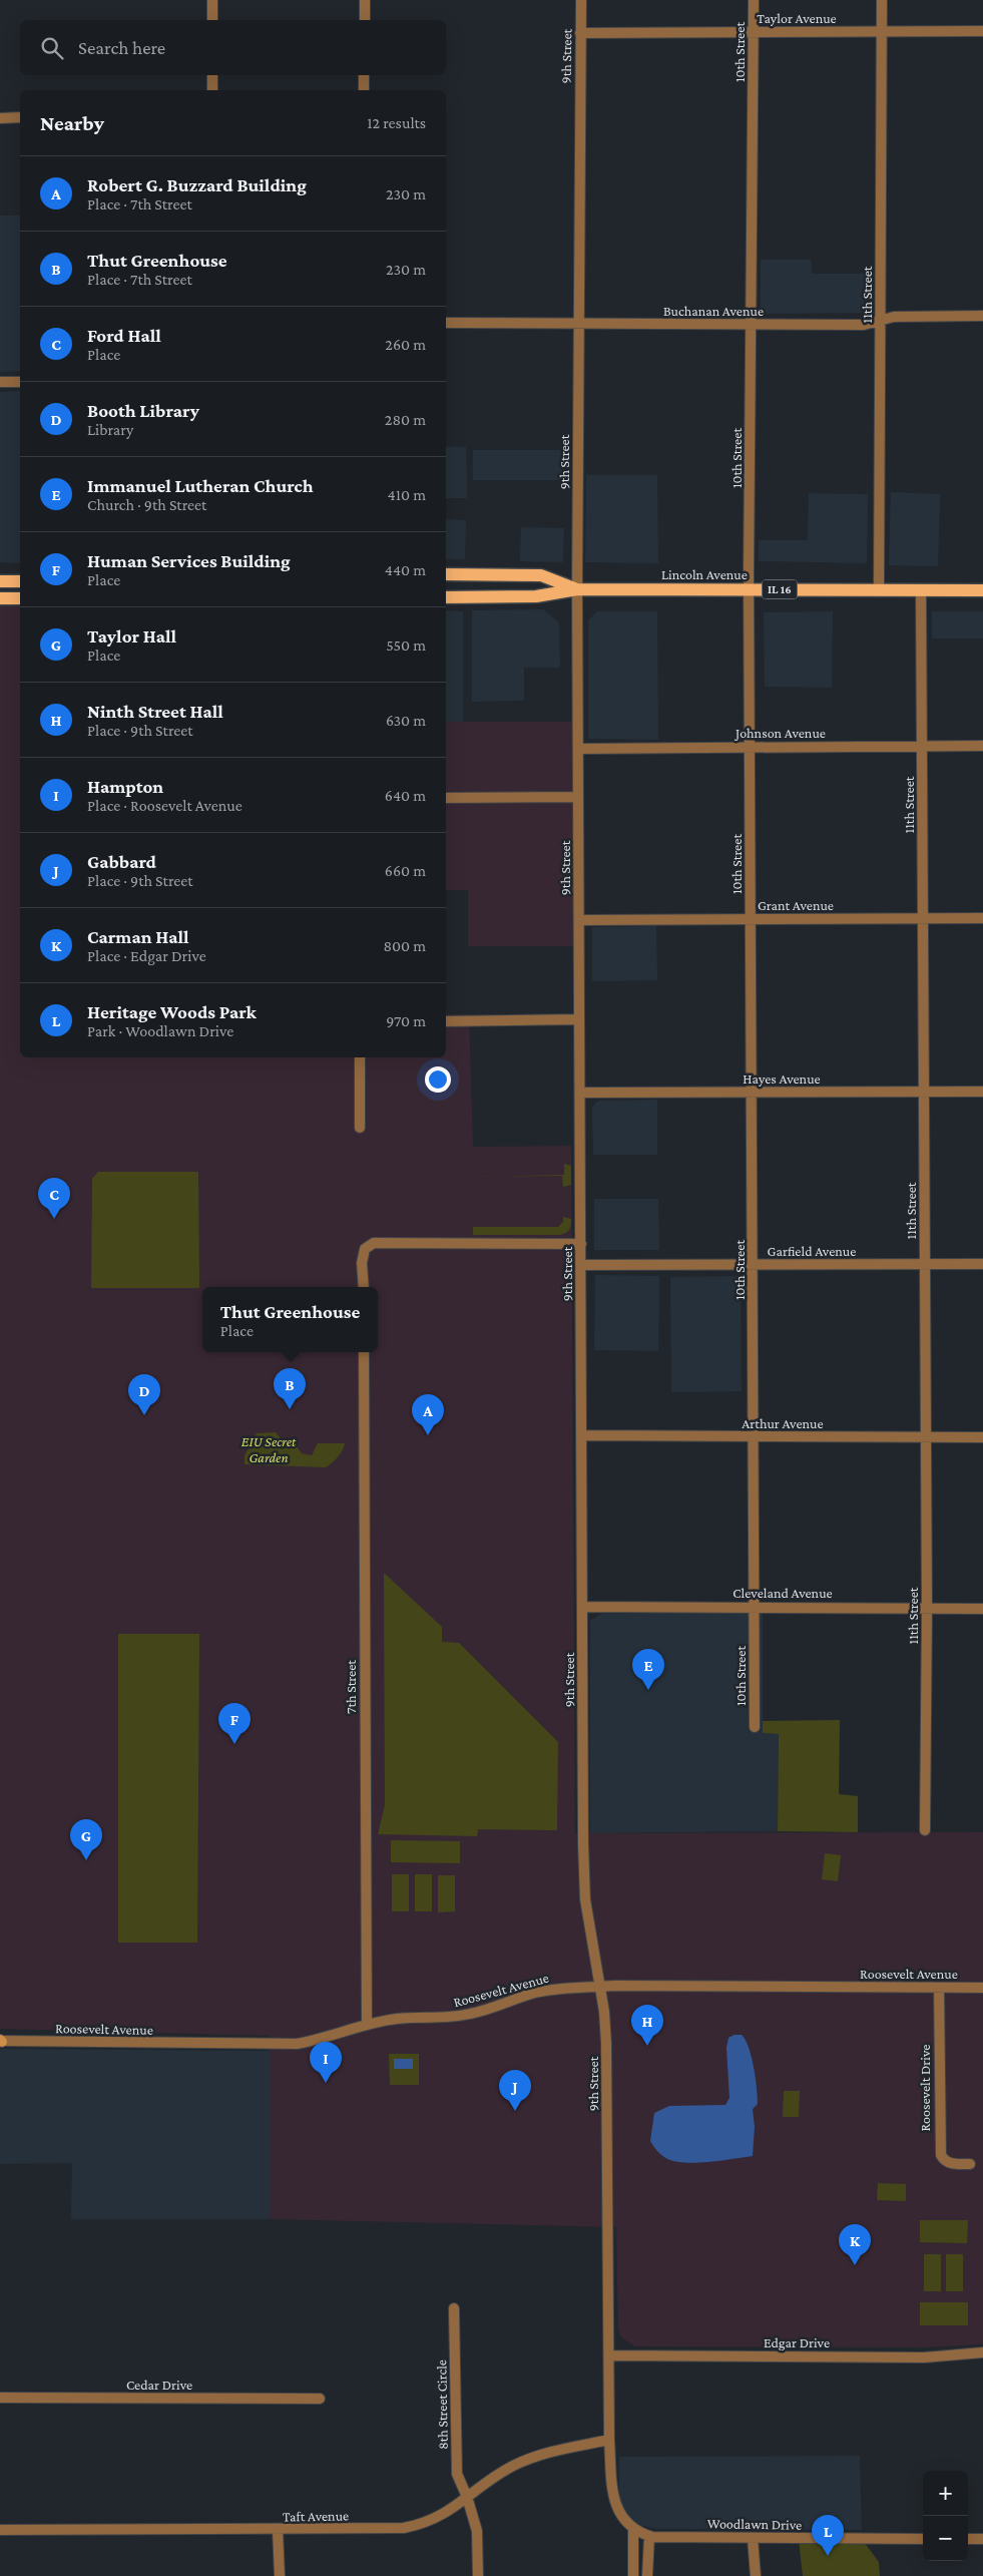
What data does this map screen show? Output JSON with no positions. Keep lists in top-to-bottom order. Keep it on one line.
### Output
{"streets":{"main road":["Lincoln Avenue","IL 16"],"street":["Taylor Avenue","10th Street","9th Street","11th Street","Buchanan Avenue","Johnson Avenue","Grant Avenue","Hayes Avenue","Garfield Avenue","Arthur Avenue","Cleveland Avenue","7th Street","Roosevelt Avenue","Roosevelt Drive","Edgar Drive","Cedar Drive","8th Street Circle","Taft Avenue","Woodlawn Drive"]},"crossings":[["Taylor Avenue","10th Street"],["Taylor Avenue","9th Street"],["Taylor Avenue","11th Street"],["10th Street","Buchanan Avenue"],["10th Street","Lincoln Avenue"],["10th Street","Johnson Avenue"],["10th Street","Grant Avenue"],["10th Street","Hayes Avenue"],["10th Street","Garfield Avenue"],["10th Street","Arthur Avenue"],["10th Street","Cleveland Avenue"],["9th Street","Buchanan Avenue"],["9th Street","Lincoln Avenue"],["9th Street","Johnson Avenue"],["9th Street","Grant Avenue"],["9th Street","Hayes Avenue"],["9th Street","Garfield Avenue"],["9th Street","Arthur Avenue"],["9th Street","Cleveland Avenue"],["9th Street","Roosevelt Avenue"],["9th Street","Edgar Drive"],["9th Street","Taft Avenue"],["9th Street","Woodlawn Drive"],["11th Street","Buchanan Avenue"],["11th Street","Lincoln Avenue"],["11th Street","Johnson Avenue"],["11th Street","Grant Avenue"],["11th Street","Hayes Avenue"],["11th Street","Garfield Avenue"],["11th Street","Arthur Avenue"],["11th Street","Cleveland Avenue"],["7th Street","Roosevelt Avenue"],["Roosevelt Avenue","Roosevelt Drive"],["8th Street Circle","Taft Avenue"]],"parks":["EIU Secret Garden"],"page":{"search":"Search here","heading":["Nearby","12 results"],"list":[{"mark":"A","name":"Robert G. Buzzard Building","note":"Place · 7th Street","value":"230 m"},{"mark":"B","name":"Thut Greenhouse","note":"Place · 7th Street","value":"230 m"},{"mark":"C","name":"Ford Hall","note":"Place","value":"260 m"},{"mark":"D","name":"Booth Library","note":"Library","value":"280 m"},{"mark":"E","name":"Immanuel Lutheran Church","note":"Church · 9th Street","value":"410 m"},{"mark":"F","name":"Human Services Building","note":"Place","value":"440 m"},{"mark":"G","name":"Taylor Hall","note":"Place","value":"550 m"},{"mark":"H","name":"Ninth Street Hall","note":"Place · 9th Street","value":"630 m"},{"mark":"I","name":"Hampton","note":"Place · Roosevelt Avenue","value":"640 m"},{"mark":"J","name":"Gabbard","note":"Place · 9th Street","value":"660 m"},{"mark":"K","name":"Carman Hall","note":"Place · Edgar Drive","value":"800 m"},{"mark":"L","name":"Heritage Woods Park","note":"Park · Woodlawn Drive","value":"970 m"}],"pins":["C","B","D","A","E","F","G","H","I","J","K","L"],"popup":["Thut Greenhouse","Place"],"map_buttons":["+","−"]}}
